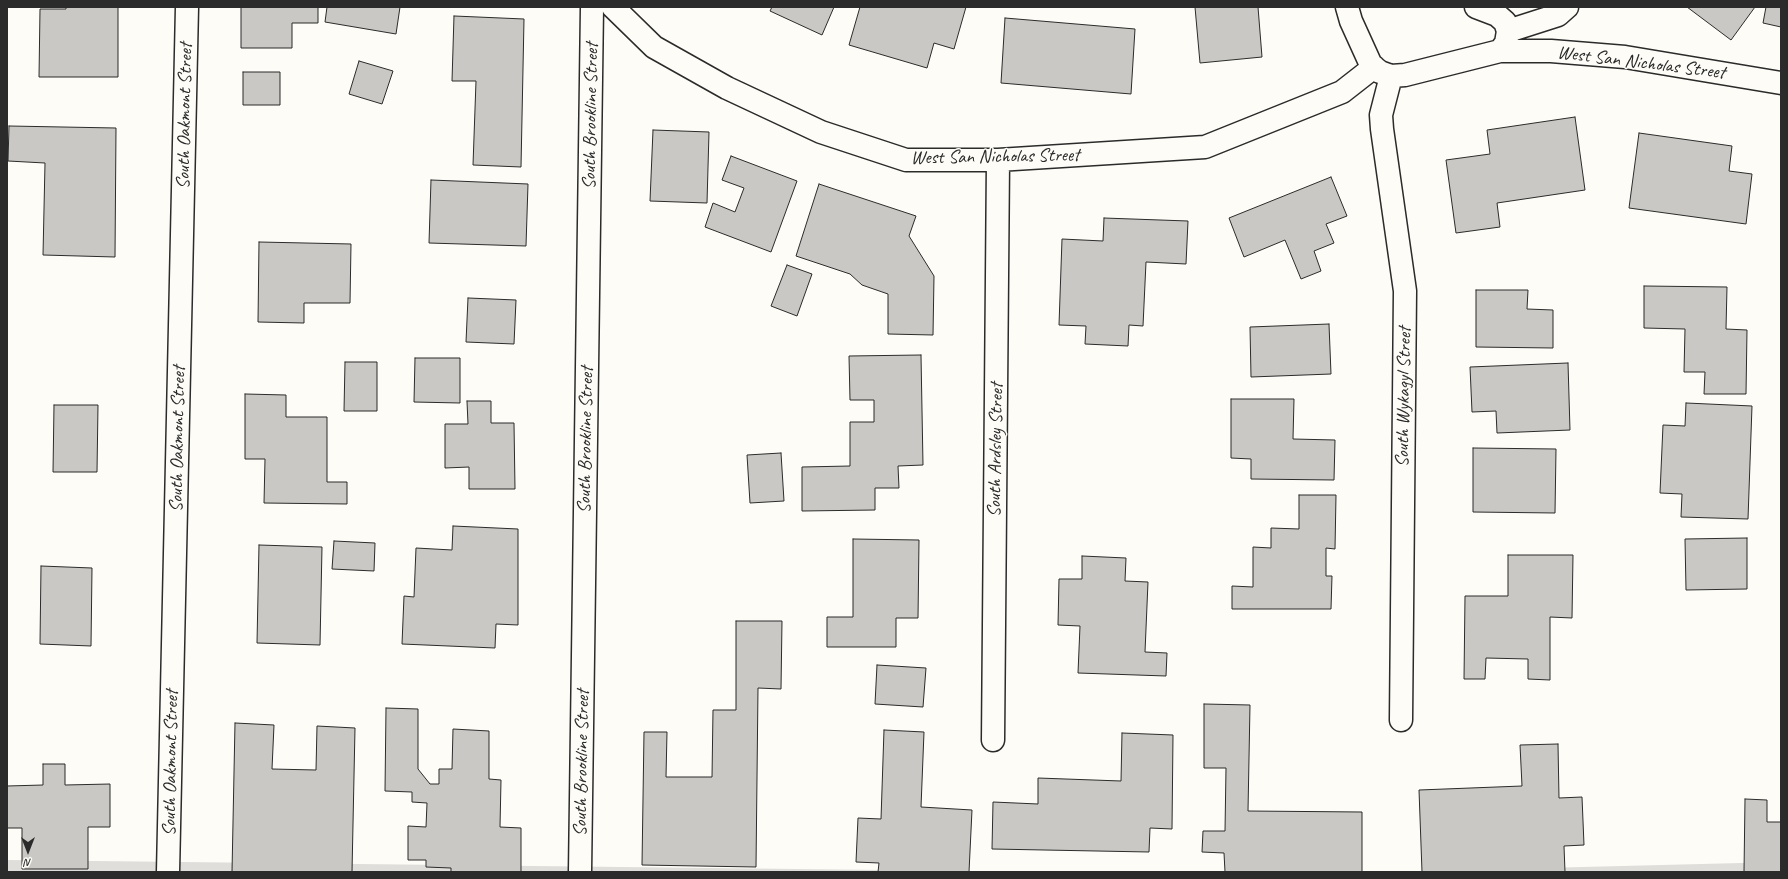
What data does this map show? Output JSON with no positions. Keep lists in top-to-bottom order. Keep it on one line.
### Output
{"streets":{"street":["West San Nicholas Street","South Oakmont Street","South Brookline Street","South Wykagyl Street","South Ardsley Street"]},"crossings":[["West San Nicholas Street","South Wykagyl Street"],["West San Nicholas Street","South Ardsley Street"]],"north":"bottom"}
